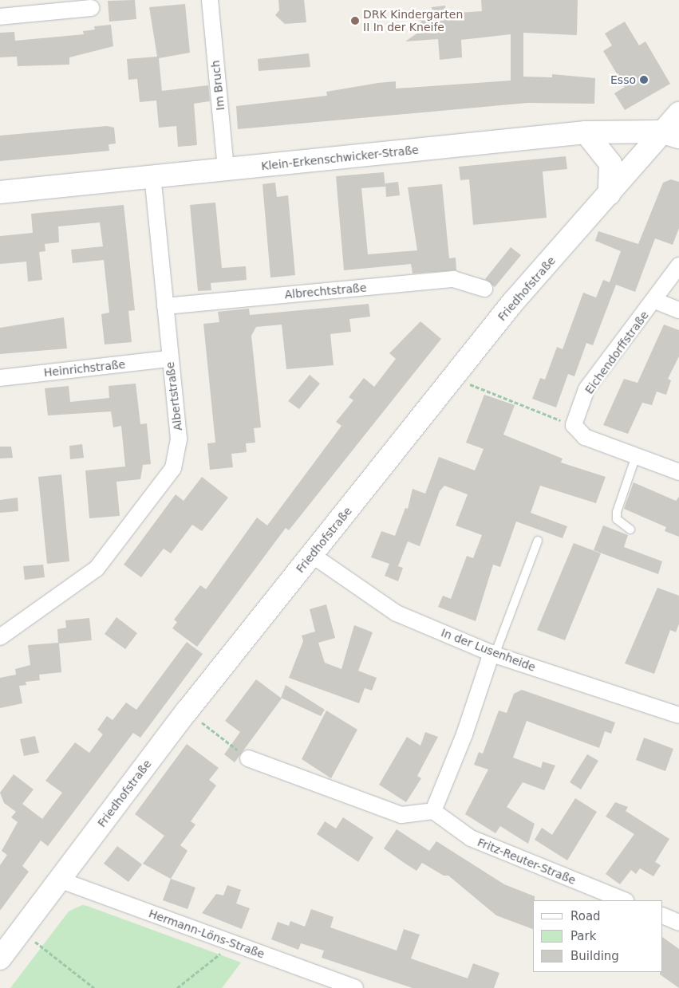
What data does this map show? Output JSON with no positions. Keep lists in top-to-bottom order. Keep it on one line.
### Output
{"streets":{"main road":["Klein-Erkenschwicker-Straße","Friedhofstraße"],"street":["Im Bruch","Albrechtstraße","Eichendorffstraße","Heinrichstraße","Albertstraße","In der Lusenheide","Fritz-Reuter-Straße","Hermann-Löns-Straße"]},"crossings":[["Im Bruch","Klein-Erkenschwicker-Straße"],["Klein-Erkenschwicker-Straße","Friedhofstraße"],["Klein-Erkenschwicker-Straße","Albertstraße"],["Friedhofstraße","In der Lusenheide"],["Friedhofstraße","Hermann-Löns-Straße"],["Albrechtstraße","Albertstraße"],["Heinrichstraße","Albertstraße"]],"places":["DRK Kindergarten II In der Kneife","Esso"],"legend":["Road","Park","Building"]}
